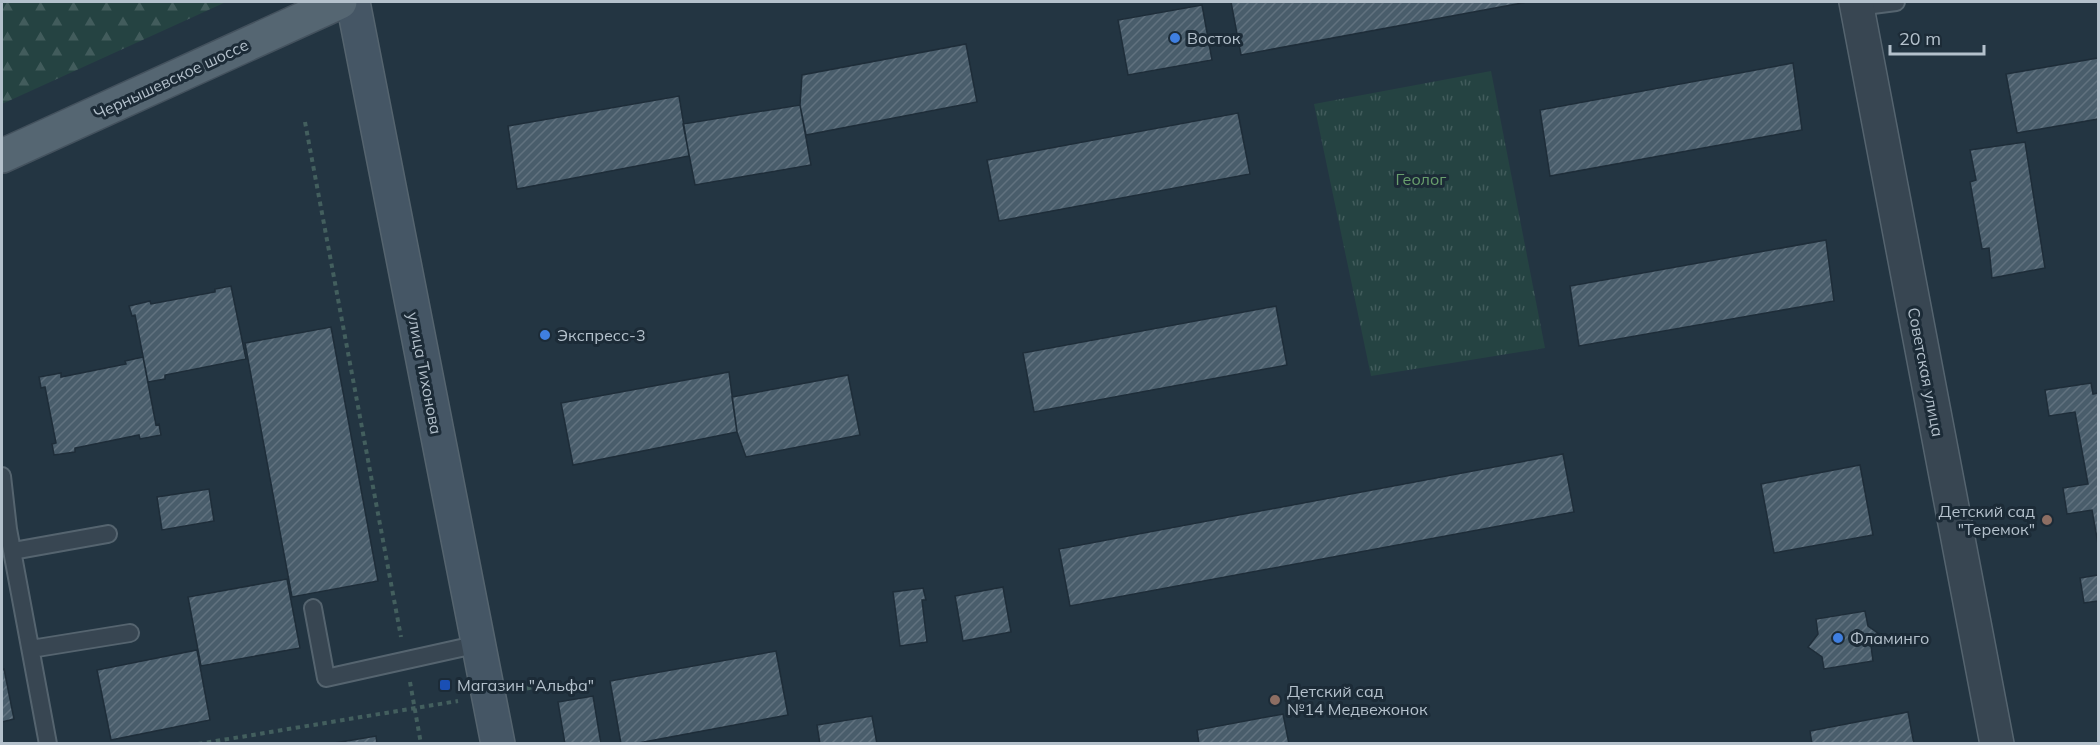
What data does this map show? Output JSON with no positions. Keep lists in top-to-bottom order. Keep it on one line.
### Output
{"streets":{"main road":["Чернышевское шоссе","улица Тихонова"],"street":["Советская улица"]},"parks":["Геолог"],"places":{"other":["Восток","Экспресс-3","Детский сад \"Теремок\"","Фламинго","Детский сад №14 Медвежонок"],"transit":["Магазин \"Альфа\""]},"scale_bar":"20 m"}
